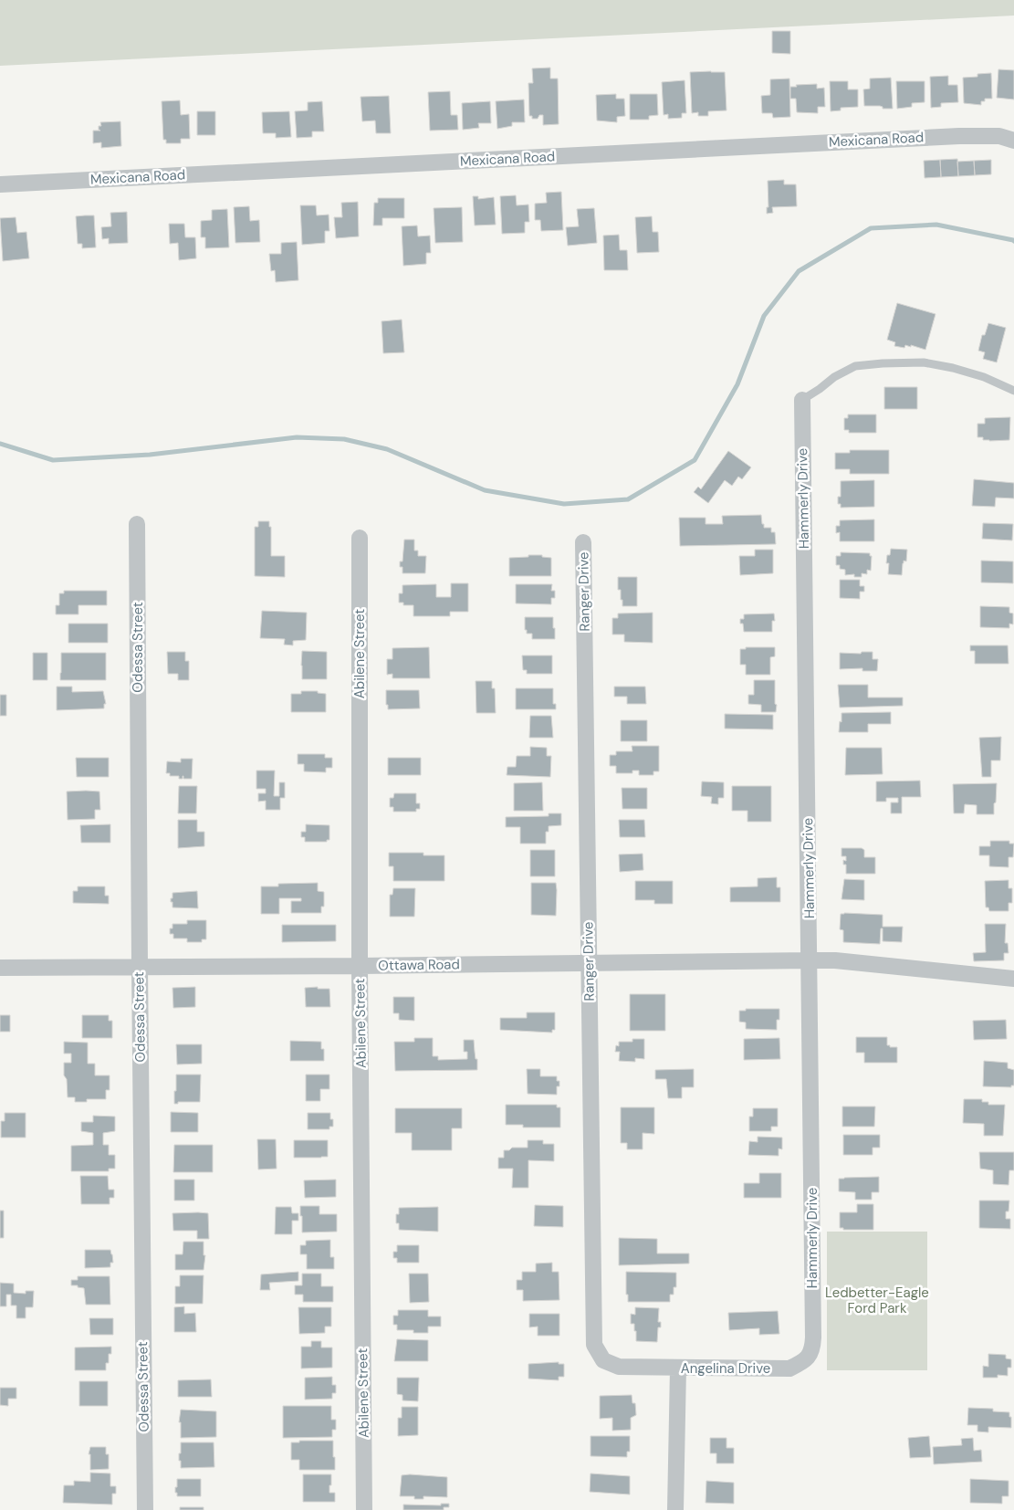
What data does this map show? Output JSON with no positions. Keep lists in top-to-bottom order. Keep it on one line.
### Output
{"streets":{"street":["Mexicana Road","Hammerly Drive","Ranger Drive","Odessa Street","Abilene Street","Ottawa Road","Angelina Drive"]},"crossings":[["Hammerly Drive","Ottawa Road"],["Hammerly Drive","Angelina Drive"],["Ranger Drive","Ottawa Road"],["Ranger Drive","Angelina Drive"],["Odessa Street","Ottawa Road"],["Abilene Street","Ottawa Road"]],"parks":["Ledbetter-Eagle Ford Park"]}
